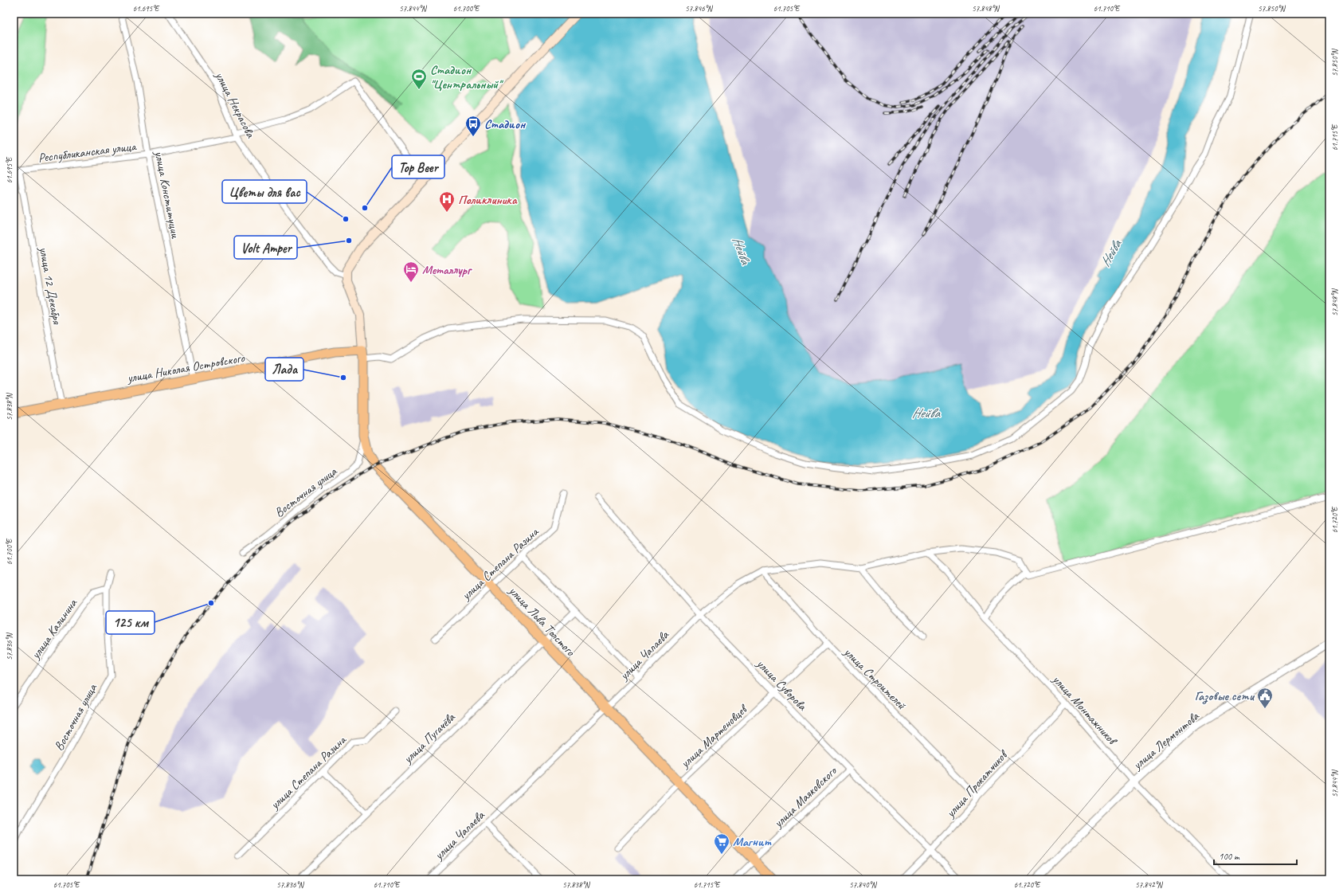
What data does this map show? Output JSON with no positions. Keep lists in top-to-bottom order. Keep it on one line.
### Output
{"streets":{"main road":["улица Николая Островского","улица Льва Толстого"],"street":["улица Некрасова","Республиканская улица","улица Конституции","улица 12 Декабря","Восточная улица","улица Степана Разина","улица Калинина","улица Чапаева","улица Строителей","улица Суворова","улица Монтажников","улица Мартеновцев","улица Пугачёва","улица Лермонтова","улица Прокатчиков","улица Маяковского"]},"crossings":[["улица Некрасова","Республиканская улица"],["Республиканская улица","улица Конституции"],["Республиканская улица","улица 12 Декабря"],["улица Конституции","улица Николая Островского"],["улица 12 Декабря","улица Николая Островского"],["улица Николая Островского","улица Льва Толстого"],["Восточная улица","улица Льва Толстого"],["Восточная улица","улица Калинина"],["улица Степана Разина","улица Льва Толстого"],["улица Льва Толстого","улица Чапаева"],["улица Льва Толстого","улица Мартеновцев"],["улица Льва Толстого","улица Пугачёва"],["улица Льва Толстого","улица Маяковского"],["улица Чапаева","улица Строителей"],["улица Чапаева","улица Суворова"],["улица Чапаева","улица Монтажников"],["улица Строителей","улица Мартеновцев"],["улица Строителей","улица Прокатчиков"],["улица Суворова","улица Мартеновцев"],["улица Суворова","улица Прокатчиков"],["улица Суворова","улица Маяковского"],["улица Монтажников","улица Лермонтова"],["улица Монтажников","улица Прокатчиков"]],"water":["Нейва"],"places":{"sports":["Стадион \"Центральный\""],"bus stop":["Стадион"],"other":["Top Beer","Цветы для вас","Volt Amper","Лада","125 км"],"hospital":["Поликлиника"],"hotel":["Металлург"],"public building":["Газовые сети"],"supermarket":["Магнит"]},"scale_bar":"100 m","coordinates":["61.695°E","57.844°N","61.700°E","57.846°N","61.705°E","57.848°N","61.710°E","57.850°N","61.715°E","57.838°N","61.720°E","57.836°N","57.840°N","57.842°N"]}
